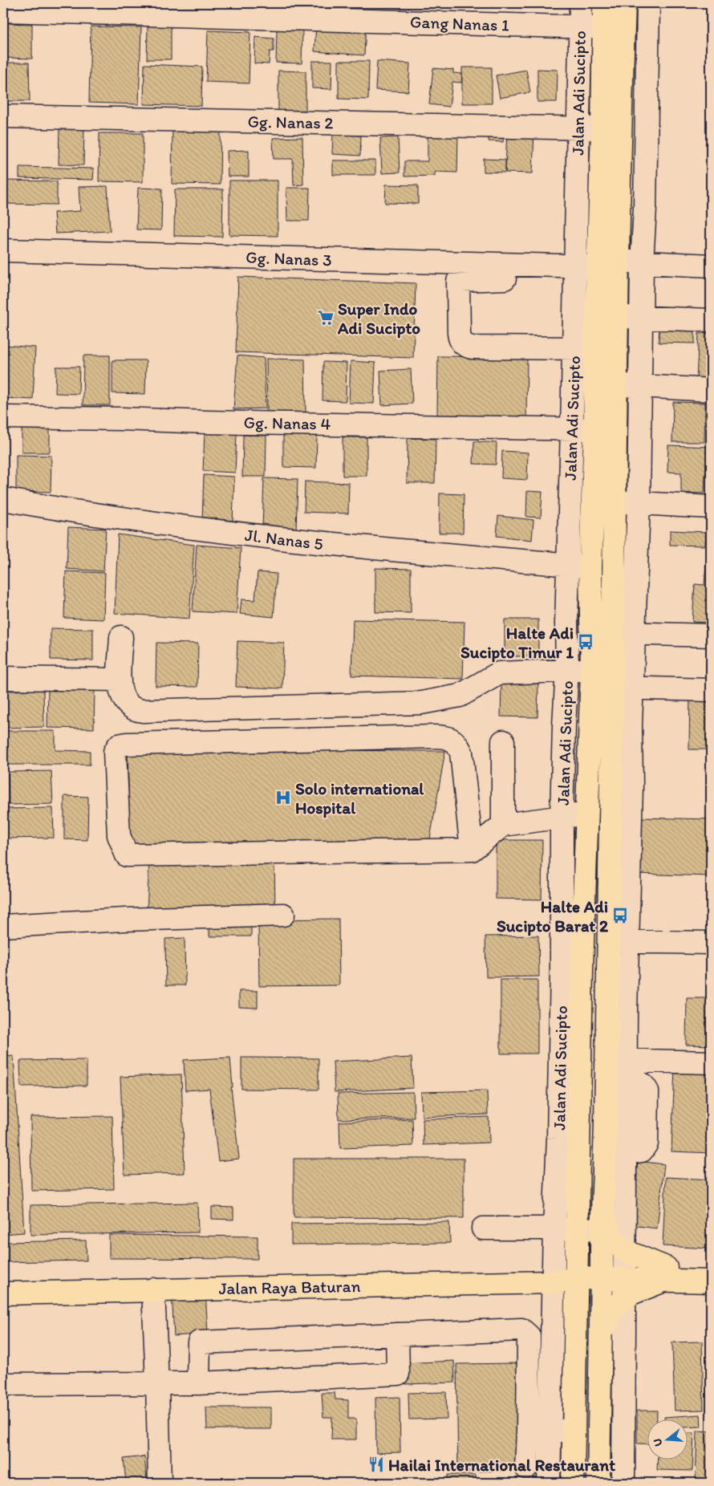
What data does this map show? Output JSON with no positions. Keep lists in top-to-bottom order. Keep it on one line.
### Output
{"streets":{"main road":["Jalan Adi Sucipto","Jalan Raya Baturan"],"street":["Gang Nanas 1","Gg. Nanas 2","Gg. Nanas 3","Gg. Nanas 4","Jl. Nanas 5"]},"crossings":[["Gang Nanas 1","Jalan Adi Sucipto"],["Jalan Adi Sucipto","Gg. Nanas 2"],["Jalan Adi Sucipto","Gg. Nanas 3"],["Jalan Adi Sucipto","Gg. Nanas 4"],["Jalan Adi Sucipto","Jl. Nanas 5"],["Jalan Adi Sucipto","Jalan Raya Baturan"]],"places":{"supermarket":["Super Indo Adi Sucipto"],"bus stop":["Halte Adi Sucipto Timur 1","Halte Adi Sucipto Barat 2"],"hospital":["Solo international Hospital"],"restaurant":["Hailai International Restaurant"]},"north":"left"}
